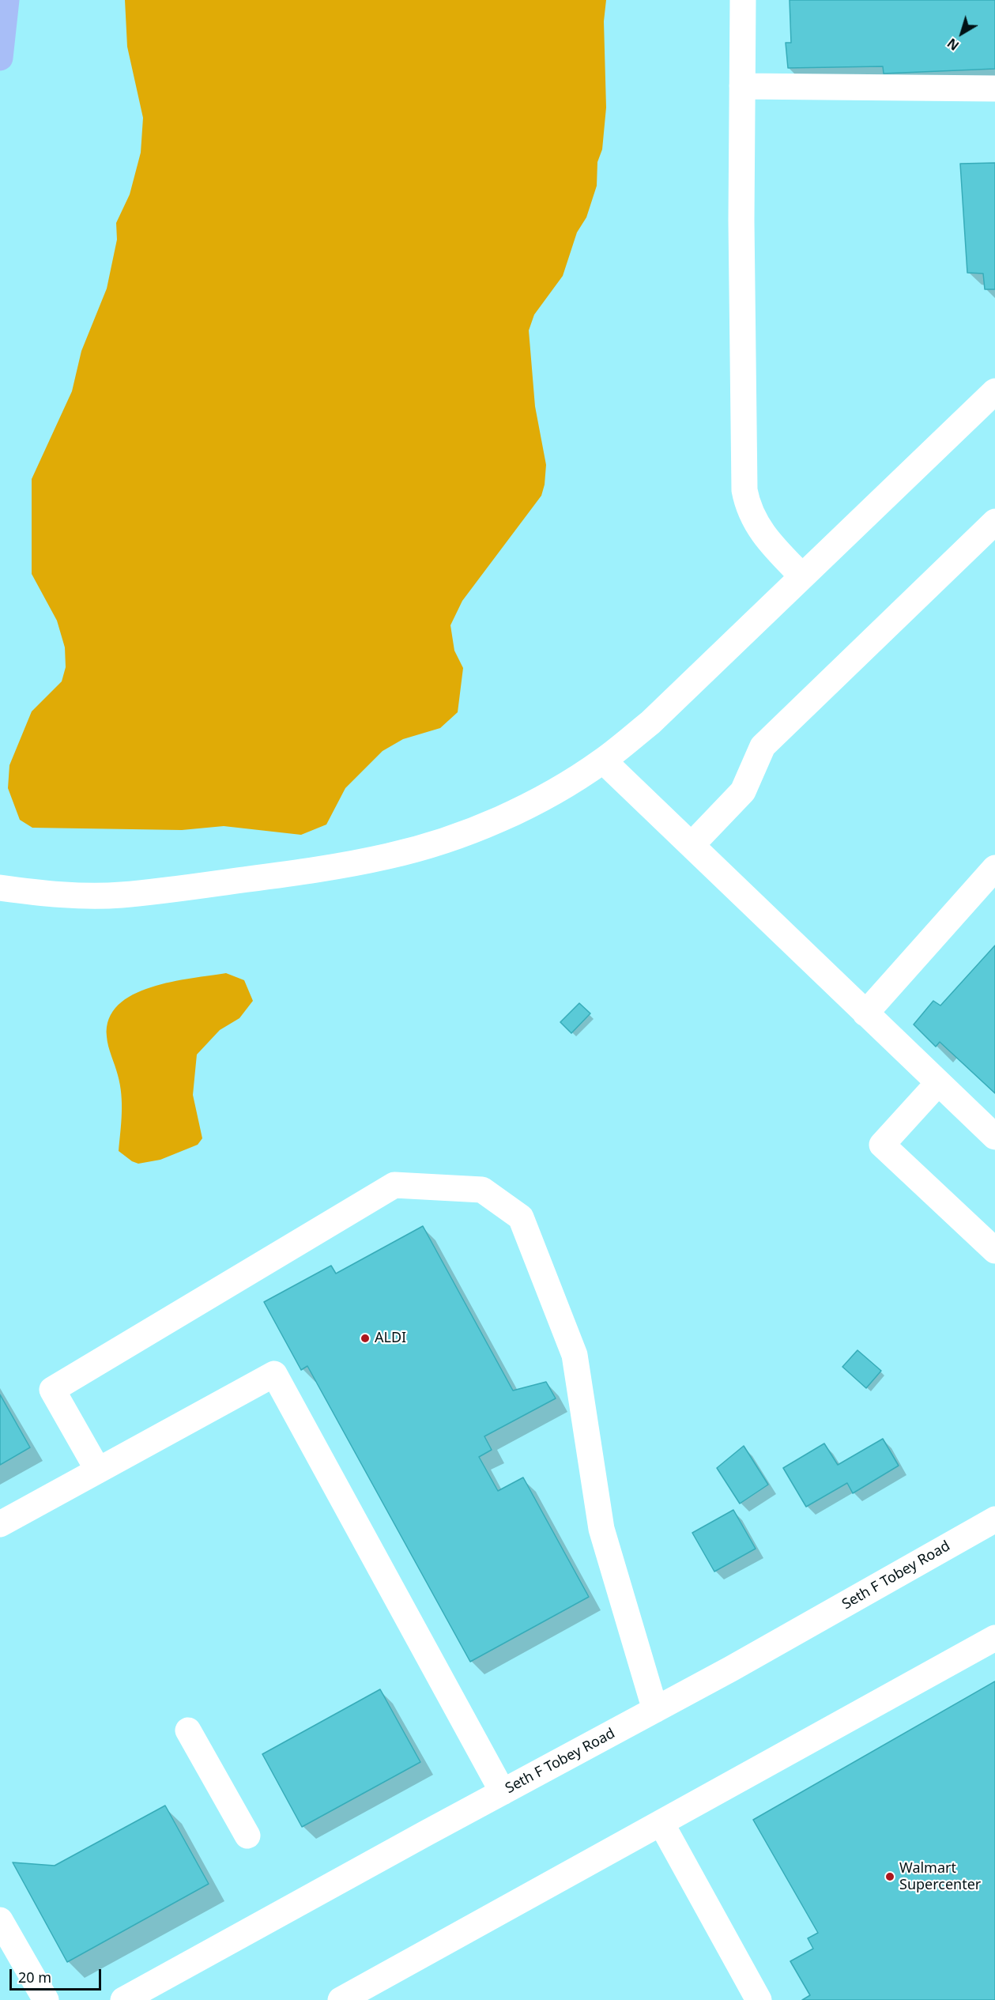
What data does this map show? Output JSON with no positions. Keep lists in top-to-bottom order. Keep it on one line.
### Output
{"streets":{"street":["Seth F Tobey Road"]},"places":["ALDI","Walmart Supercenter"],"scale_bar":"20 m","north":"bottom left"}
